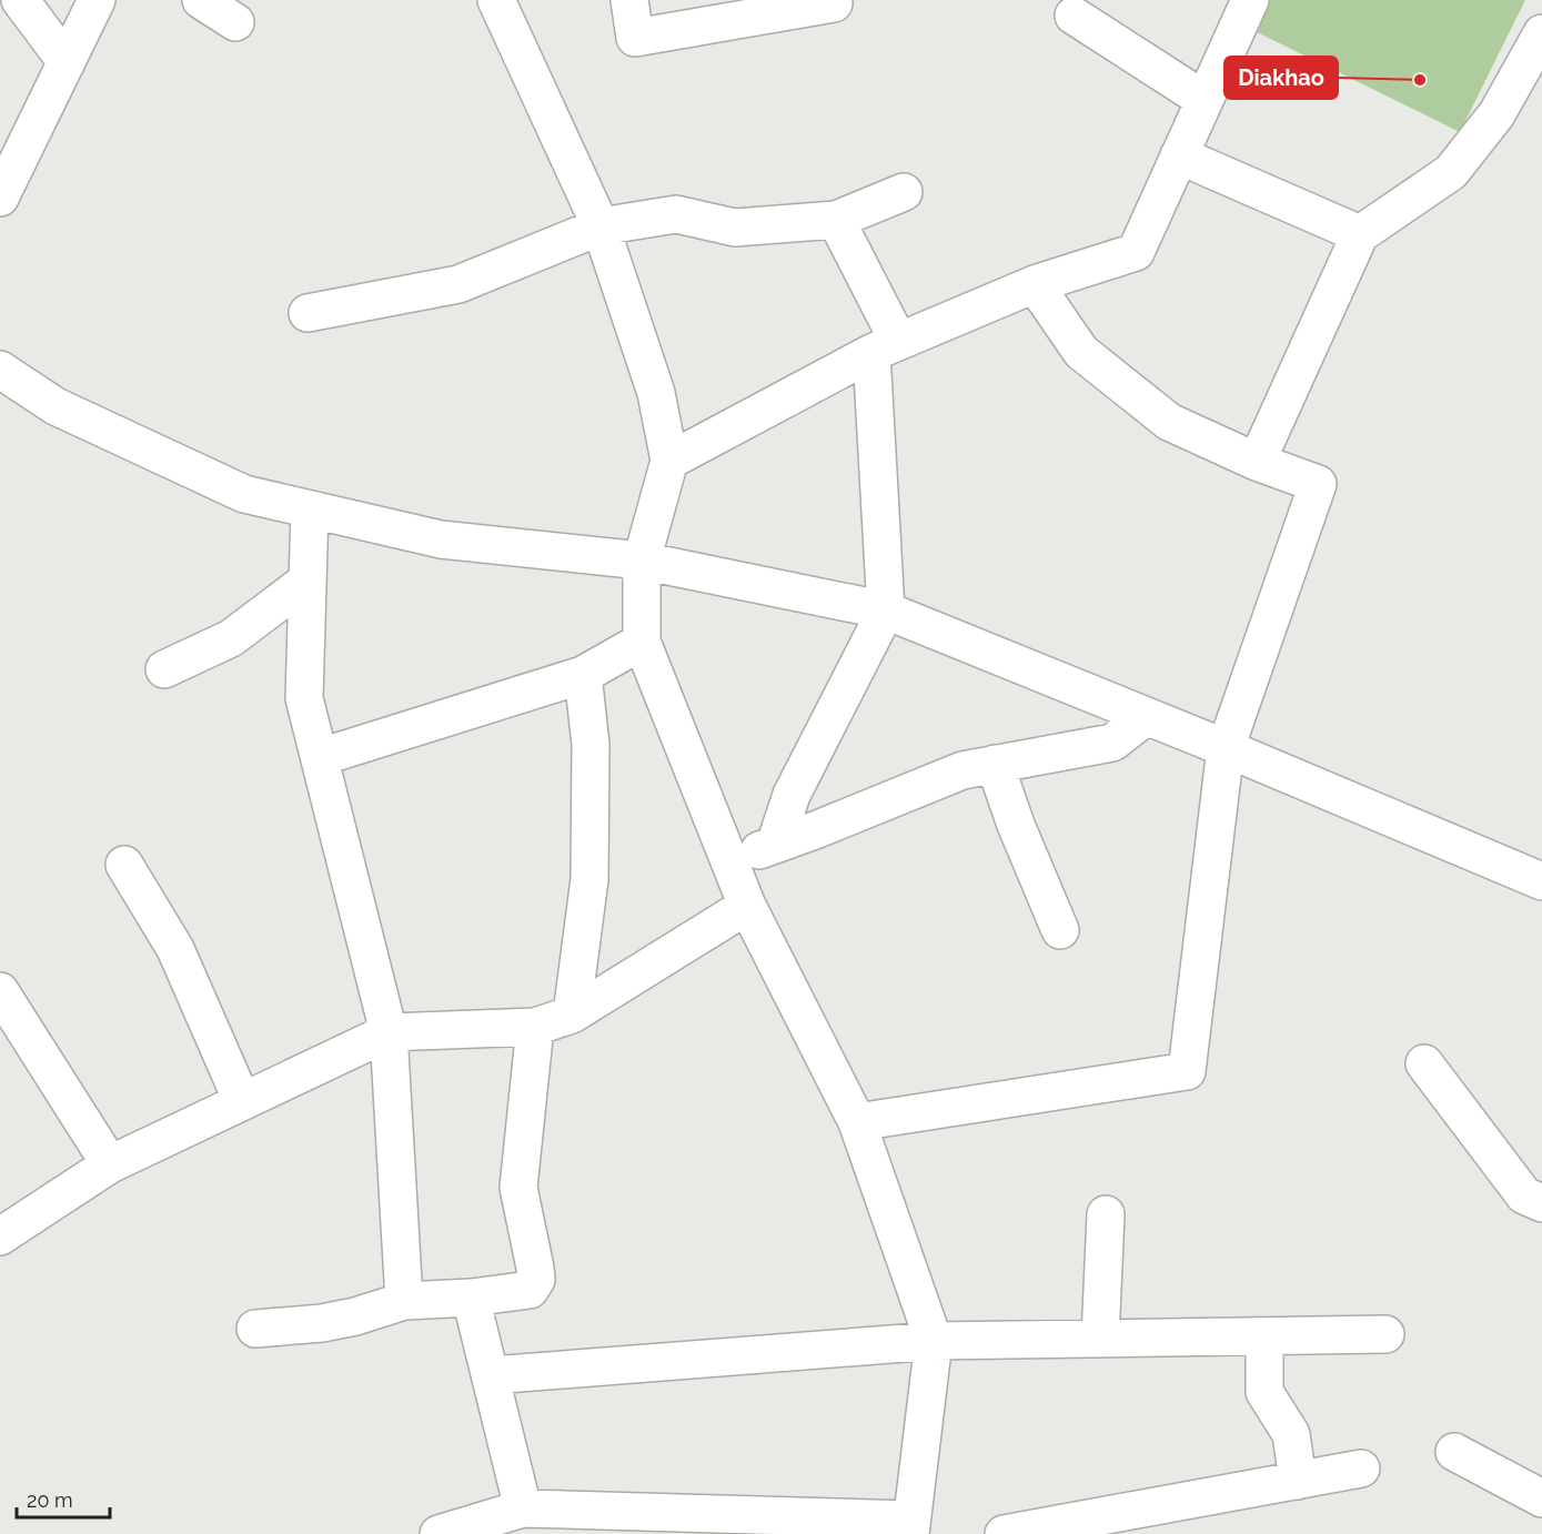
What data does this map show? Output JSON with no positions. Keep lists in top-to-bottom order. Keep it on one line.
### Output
{"places":["Diakhao"],"scale_bar":"20 m"}
